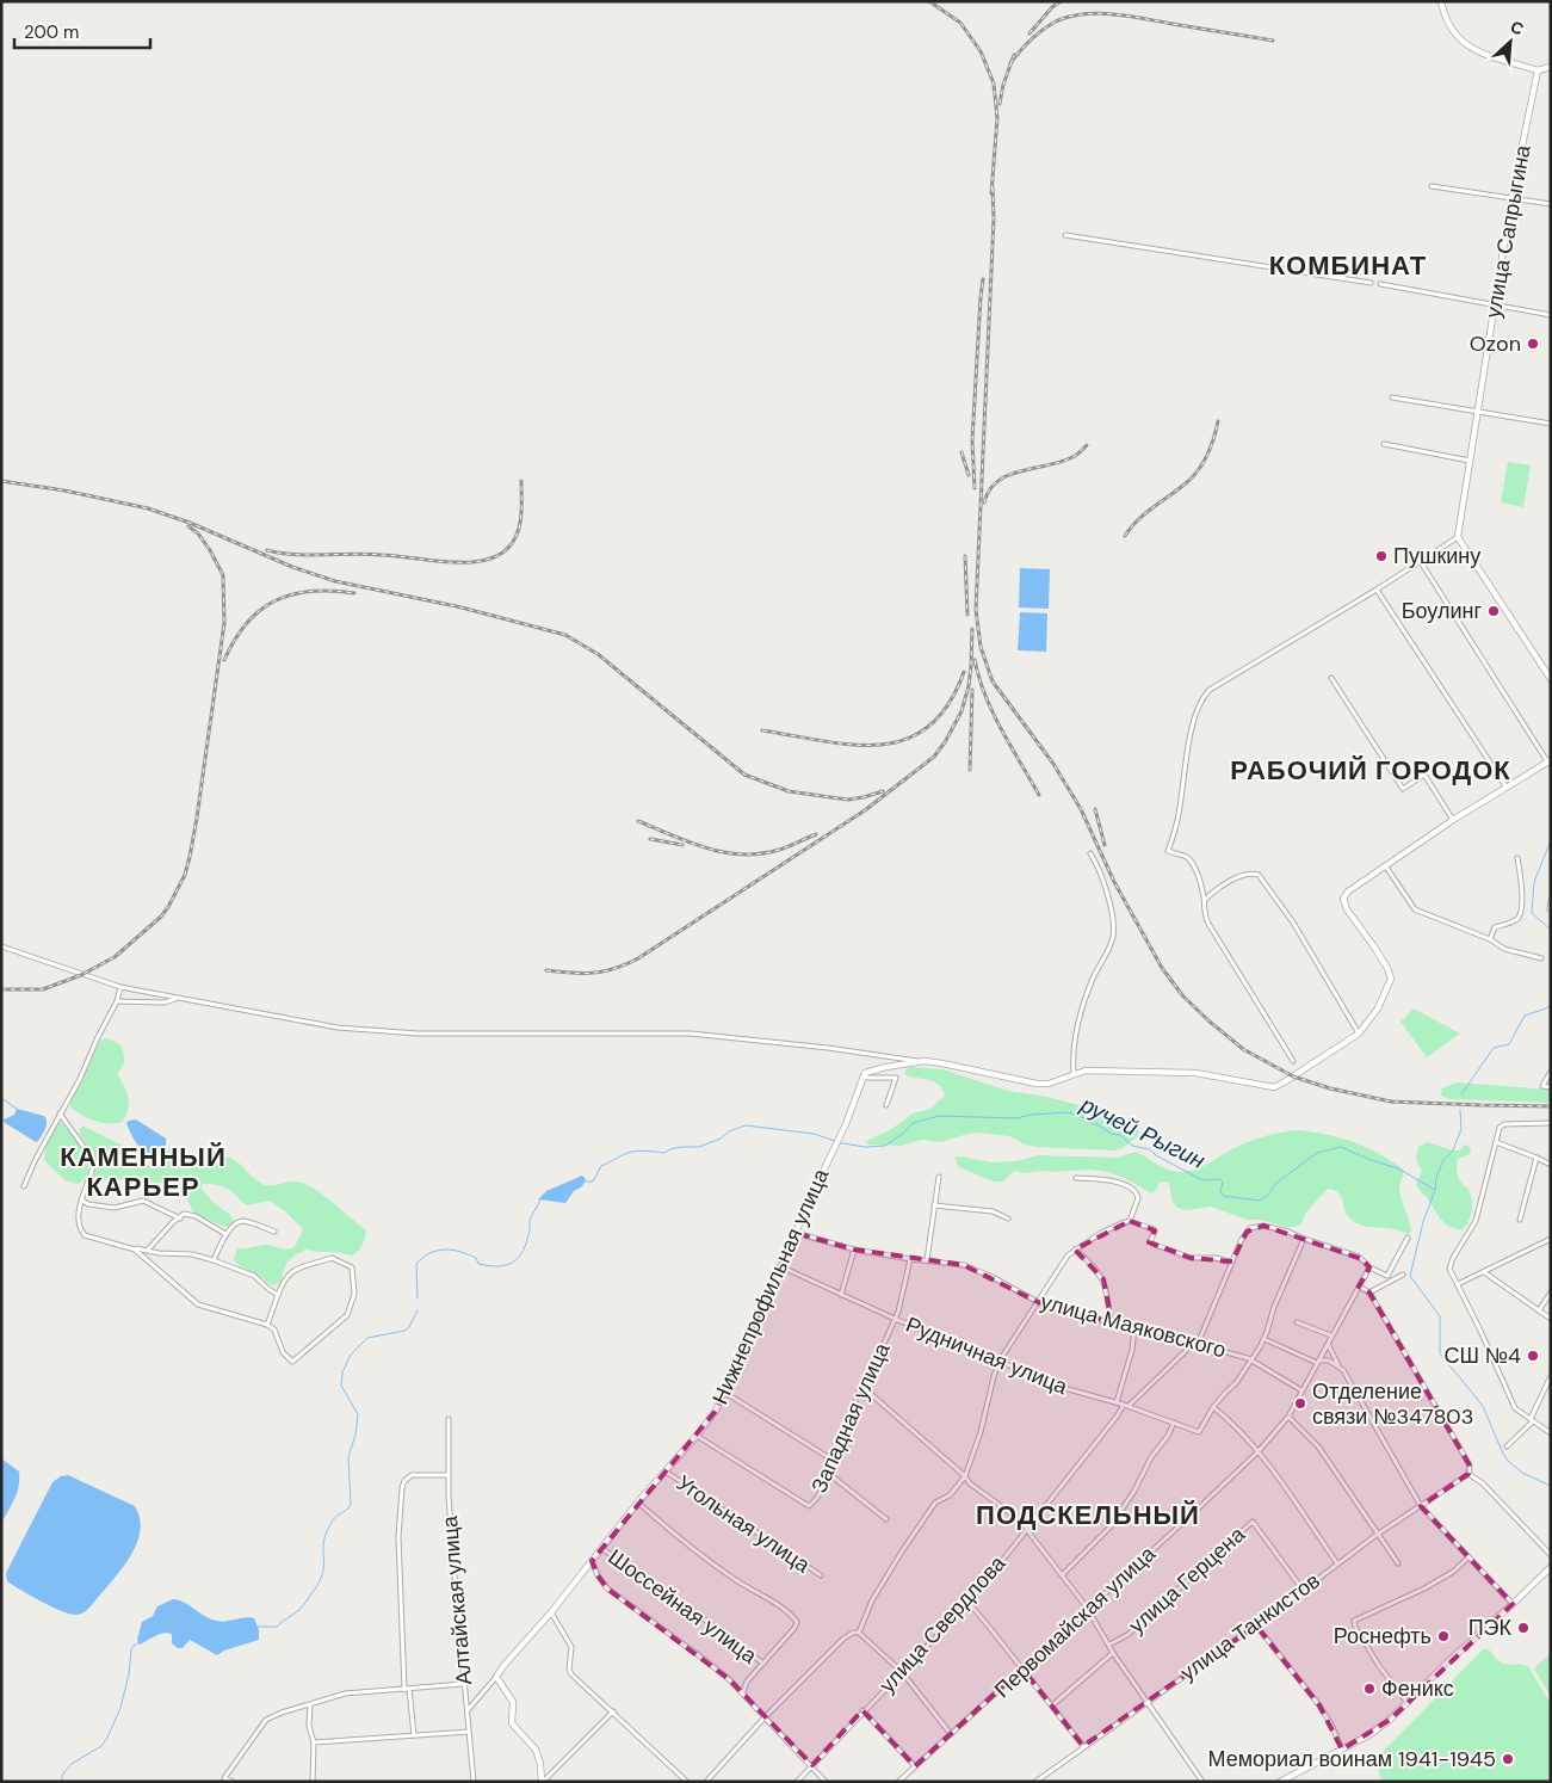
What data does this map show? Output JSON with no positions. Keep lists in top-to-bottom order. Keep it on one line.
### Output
{"streets":{"street":["улица Сапрыгина","Нижнепрофильная улица","улица Маяковского","Рудничная улица","Западная улица","Угольная улица","улица Герцена","Алтайская улица","Шоссейная улица","Первомайская улица","улица Свердлова","улица Танкистов"]},"crossings":[["Нижнепрофильная улица","улица Маяковского"],["Нижнепрофильная улица","Рудничная улица"],["Нижнепрофильная улица","Западная улица"],["Нижнепрофильная улица","Угольная улица"],["Нижнепрофильная улица","Алтайская улица"],["Нижнепрофильная улица","Шоссейная улица"],["улица Маяковского","Западная улица"],["улица Маяковского","Первомайская улица"],["улица Маяковского","улица Свердлова"],["Рудничная улица","Западная улица"],["Рудничная улица","улица Свердлова"],["улица Герцена","улица Танкистов"],["Шоссейная улица","улица Свердлова"]],"districts":["КОМБИНАТ","РАБОЧИЙ ГОРОДОК","КАМЕННЫЙ КАРЬЕР","ПОДСКЕЛЬНЫЙ"],"water":["ручей Рыгин"],"places":["Ozon","Пушкину","Боулинг","СШ №4","Отделение связи №347803","ПЭК","Роснефть","Феникс","Мемориал воинам 1941-1945"],"scale_bar":"200 m","north":"top right"}
